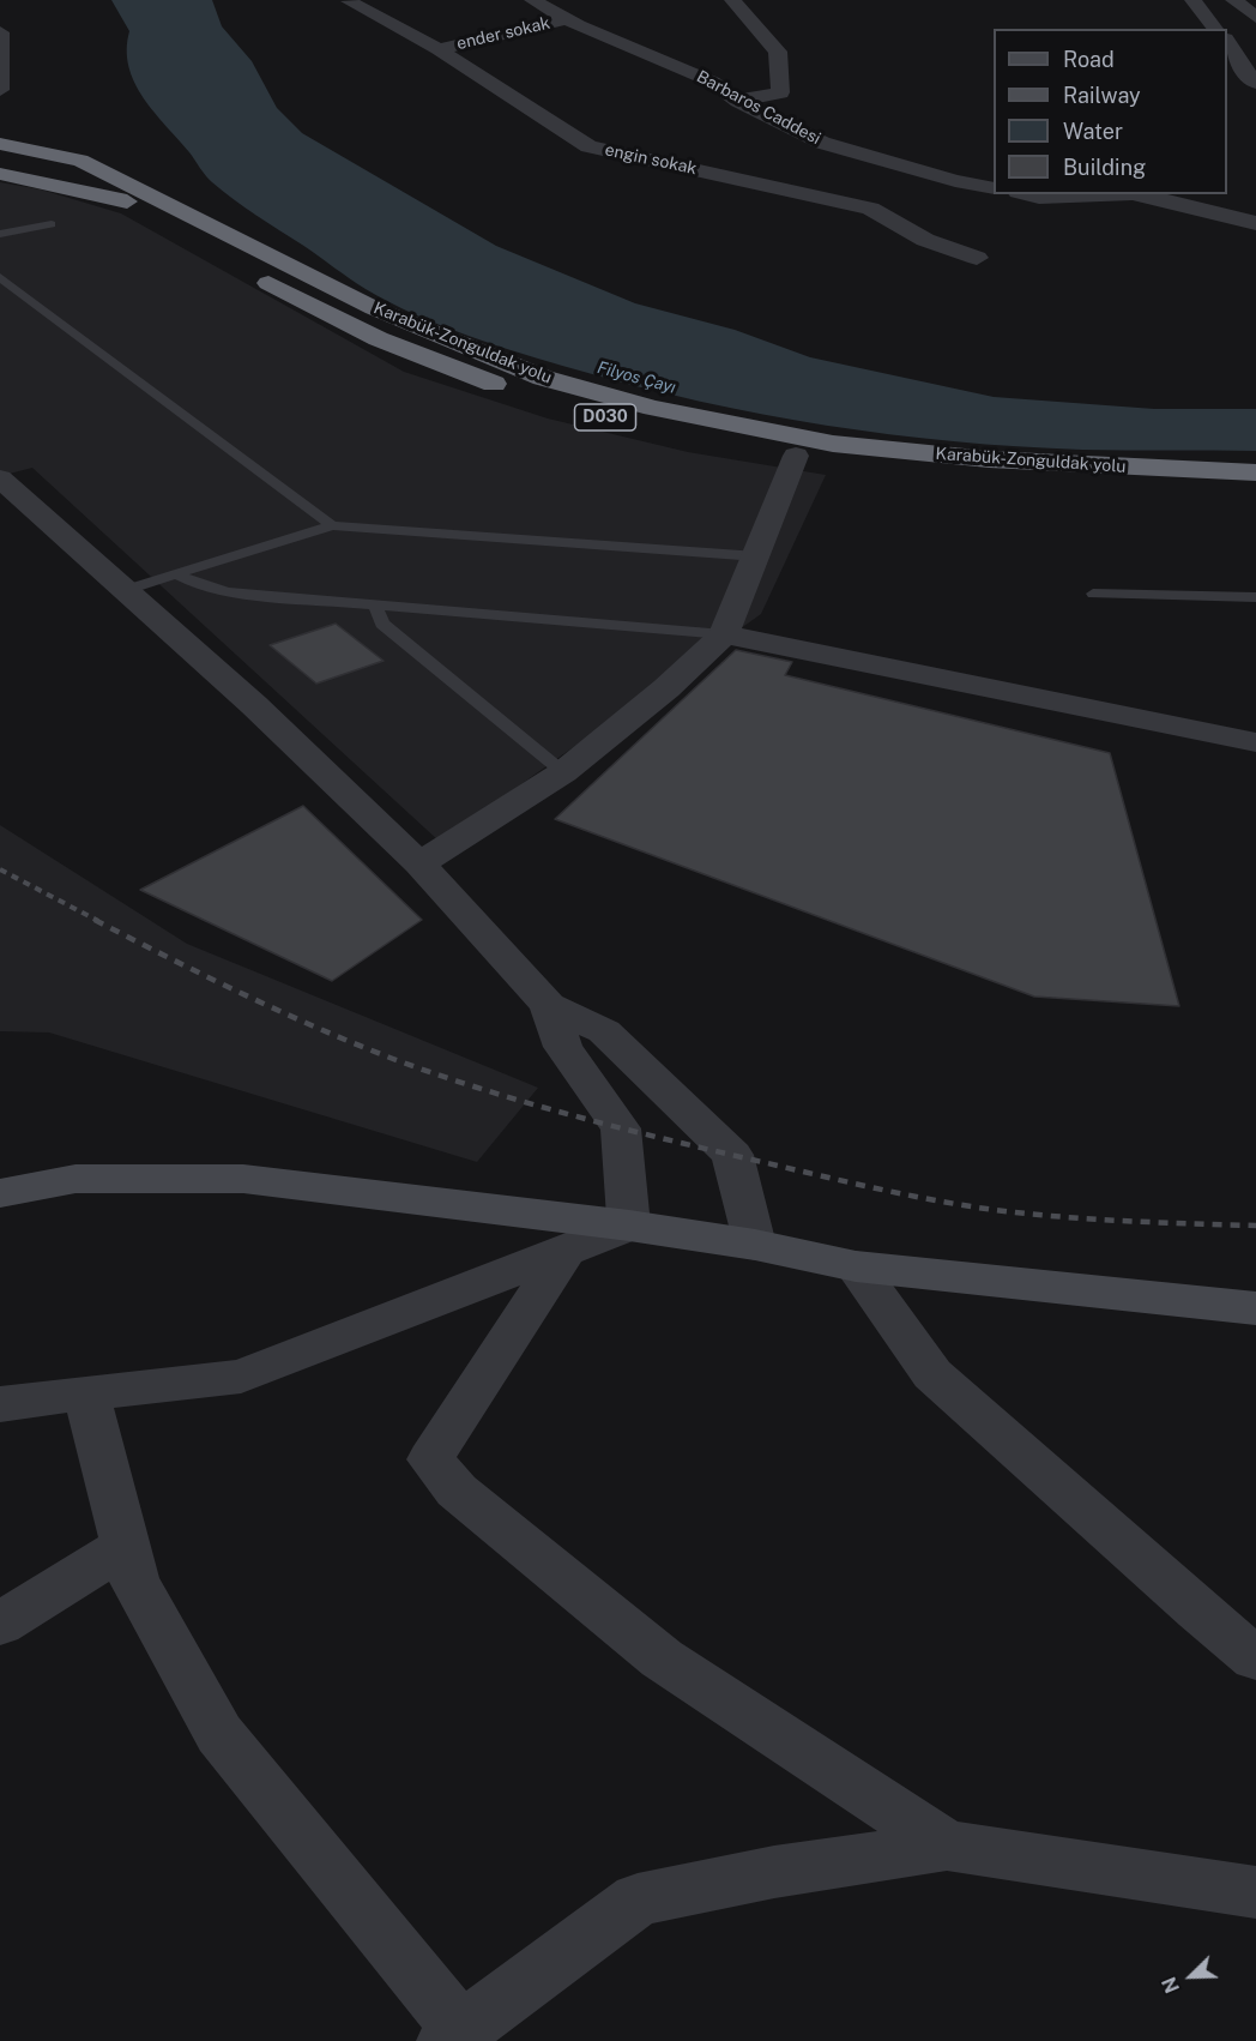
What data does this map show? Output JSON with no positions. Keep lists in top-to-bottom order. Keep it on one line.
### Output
{"streets":{"highway":["Karabük-Zonguldak yolu","D030"],"street":["ender sokak","Barbaros Caddesi","engin sokak"]},"crossings":[["ender sokak","Barbaros Caddesi"],["ender sokak","engin sokak"]],"water":["Filyos Çayı"],"legend":["Road","Railway","Water","Building"],"north":"bottom left"}
